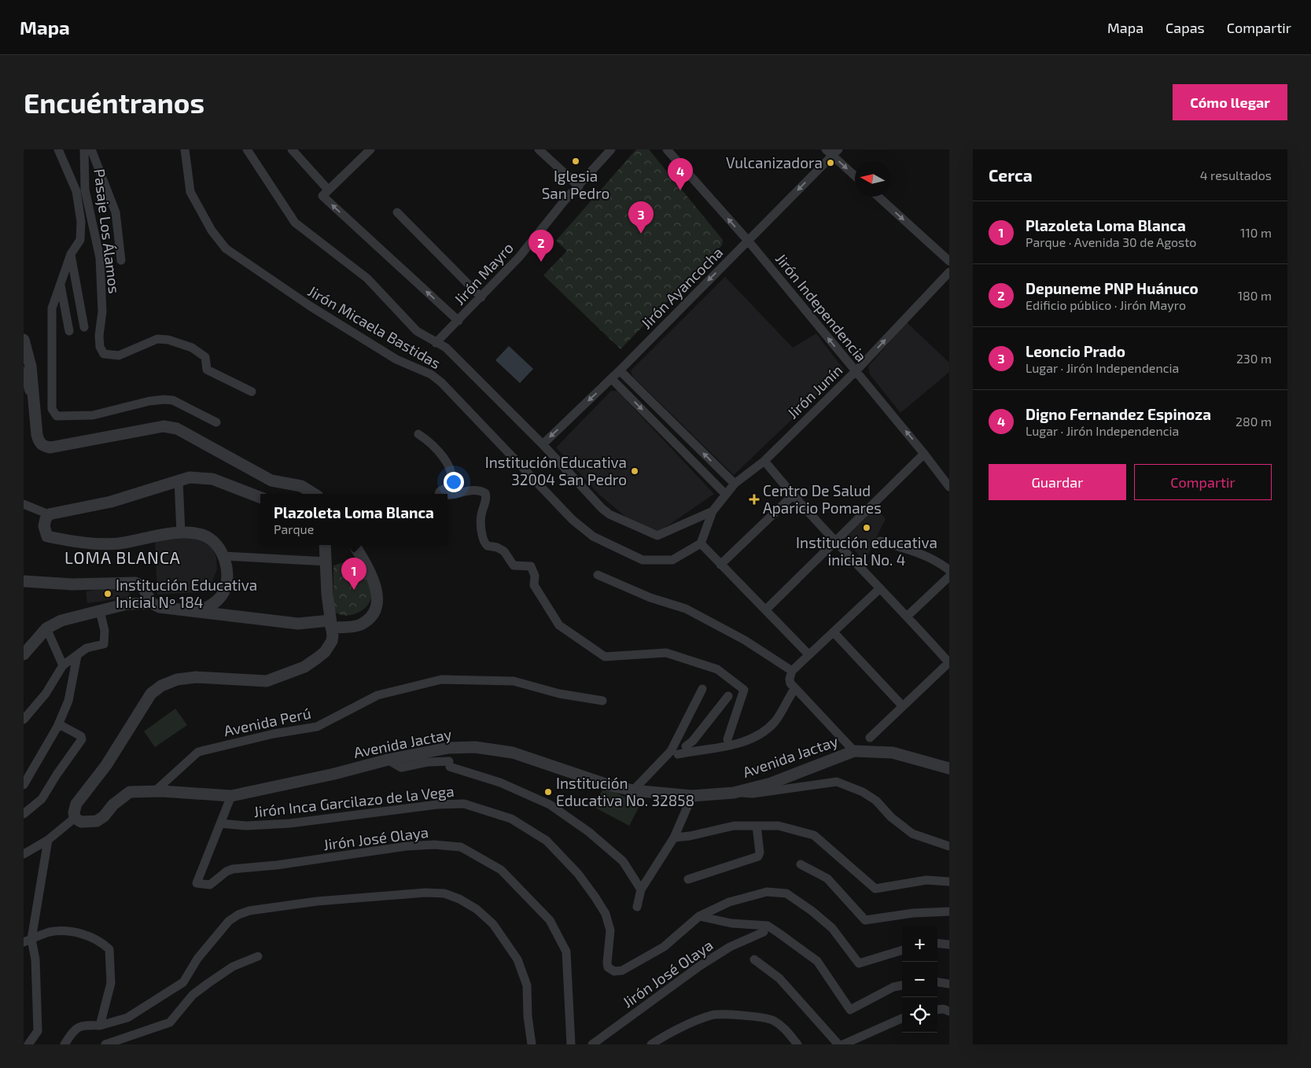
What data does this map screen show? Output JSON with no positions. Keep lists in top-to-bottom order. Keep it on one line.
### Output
{"streets":{"street":["Pasaje Los Álamos","Jirón Mayro","Jirón Ayancocha","Jirón Independencia","Jirón Micaela Bastidas","Jirón Junín","Avenida Perú","Avenida Jactay","Jirón Inca Garcilazo de la Vega","Jirón José Olaya"]},"crossings":[["Jirón Ayancocha","Jirón Independencia"],["Jirón Independencia","Jirón Junín"],["Avenida Perú","Avenida Jactay"],["Jirón Inca Garcilazo de la Vega","Jirón José Olaya"]],"one_way":["Jirón Ayancocha","Jirón Independencia","Jirón Junín"],"districts":["LOMA BLANCA"],"places":{"other":["Iglesia San Pedro","Vulcanizadora","Institución Educativa 32004 San Pedro","Institución educativa inicial No. 4","Institución Educativa Inicial Nº 184","Institución Educativa No. 32858"],"health":["Centro De Salud Aparicio Pomares"]},"north":"left","page":{"header":"Mapa","nav":["Mapa","Capas","Compartir"],"buttons":["Cómo llegar",["Guardar","Compartir"]],"title":"Encuéntranos","heading":["Cerca","4 resultados"],"pins":["4","3","2","1"],"list":[{"mark":"1","name":"Plazoleta Loma Blanca","note":"Parque · Avenida 30 de Agosto","value":"110 m"},{"mark":"2","name":"Depuneme PNP Huánuco","note":"Edificio público · Jirón Mayro","value":"180 m"},{"mark":"3","name":"Leoncio Prado","note":"Lugar · Jirón Independencia","value":"230 m"},{"mark":"4","name":"Digno Fernandez Espinoza","note":"Lugar · Jirón Independencia","value":"280 m"}],"popup":["Plazoleta Loma Blanca","Parque"],"map_buttons":["+","−"]}}
